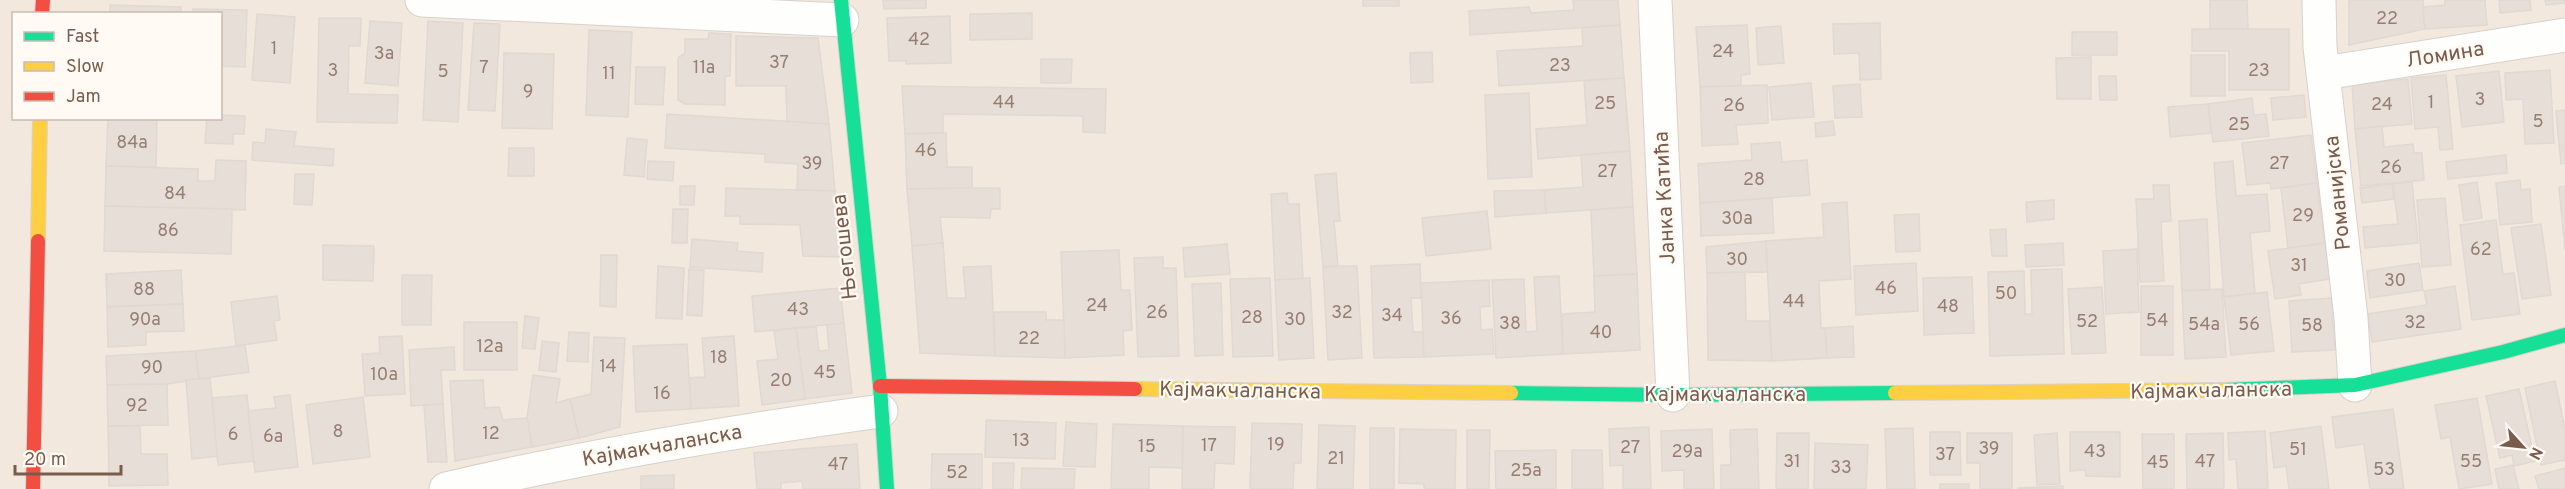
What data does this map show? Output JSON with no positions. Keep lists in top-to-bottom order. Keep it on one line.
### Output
{"streets":{"street":["Ломина","Романијска","Јанка Катића","Његошева","Кајмакчаланска"]},"crossings":[["Ломина","Романијска"],["Романијска","Кајмакчаланска"],["Јанка Катића","Кајмакчаланска"],["Његошева","Кајмакчаланска"]],"house_numbers":["22","42","1","24","3a","37","23","7","11a","3","23","5","11","9","3","44","1","25","24","26","5","25","84a","46","39","27","26","27","28","84","29","30a","86","62","30","31","30","46","88","50","44","24","48","43","26","32","34","28","36","90a","30","54","52","32","38","54a","56","58","40","22","12a","18","14","90","45","10a","20","16","92","8","12","6","6a","13","19","17","15","27","39","51","29a","43","37","21","31","47","55","45","47","33","53","25a","52"],"legend":["Fast","Slow","Jam"],"scale_bar":"20 m","north":"bottom right"}
